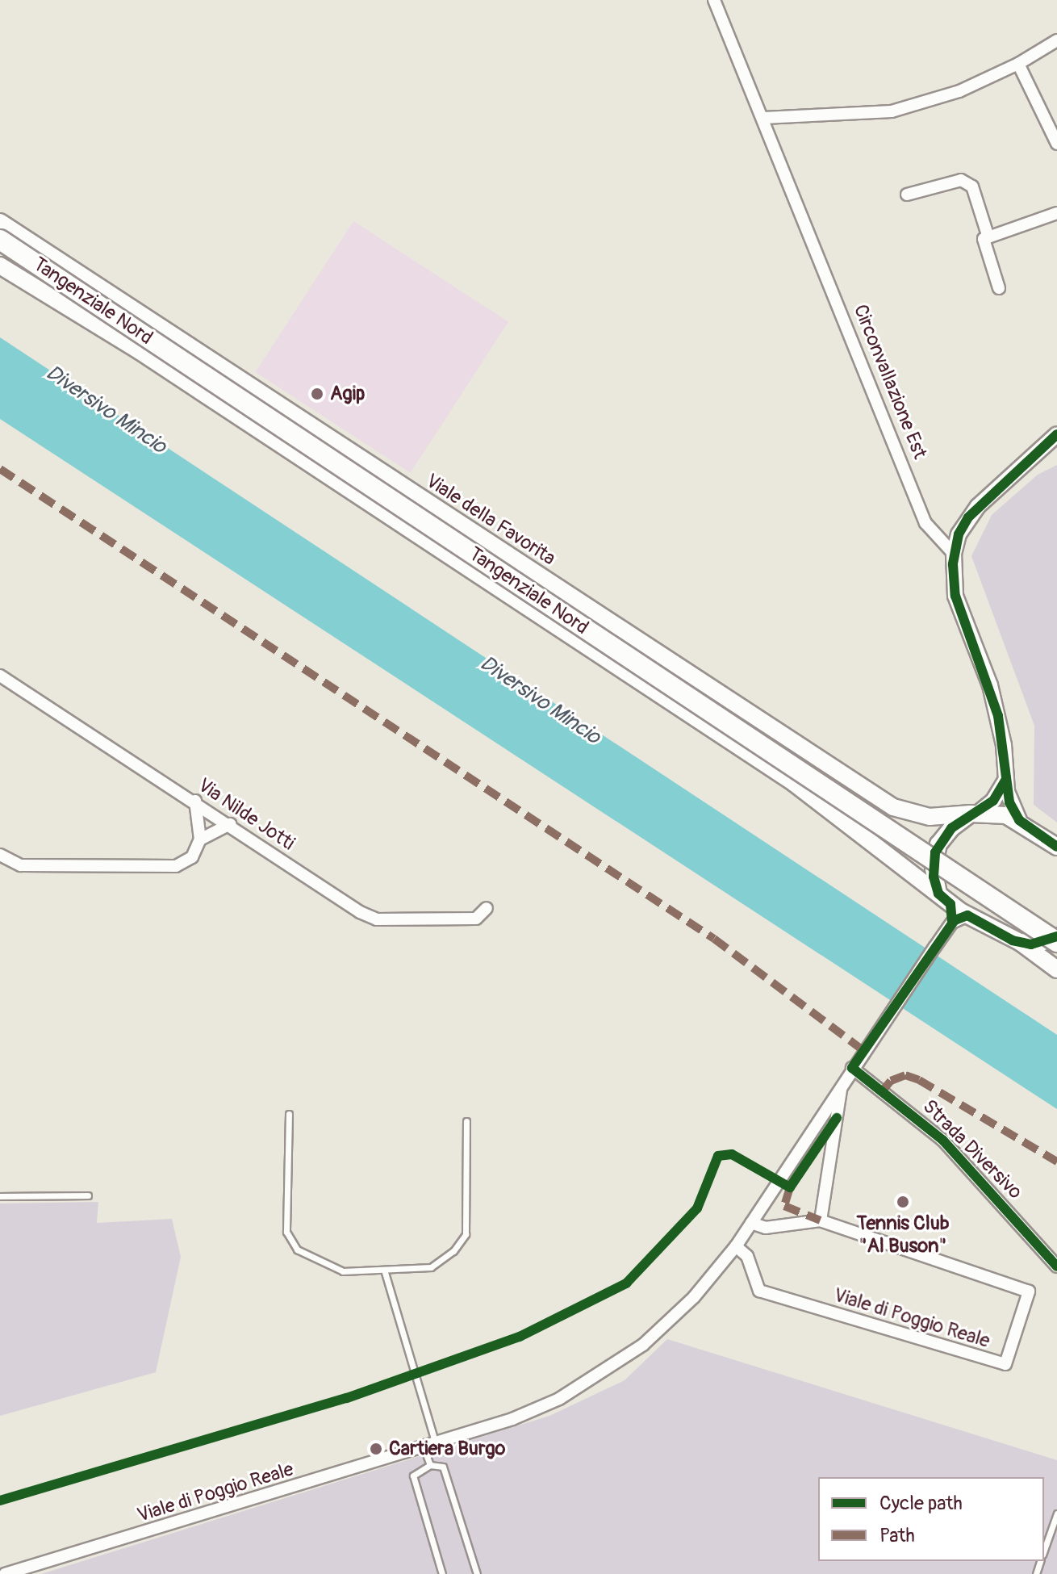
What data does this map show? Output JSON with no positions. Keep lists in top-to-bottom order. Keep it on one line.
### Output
{"streets":{"highway":["Tangenziale Nord"],"main road":["Viale della Favorita"],"street":["Circonvallazione Est","Via Nilde Jotti","Strada Diversivo","Viale di Poggio Reale"]},"crossings":[["Strada Diversivo","Viale di Poggio Reale"]],"water":["Diversivo Mincio"],"places":["Agip","Tennis Club \"Al Buson\"","Cartiera Burgo"],"legend":["Cycle path","Path"]}
